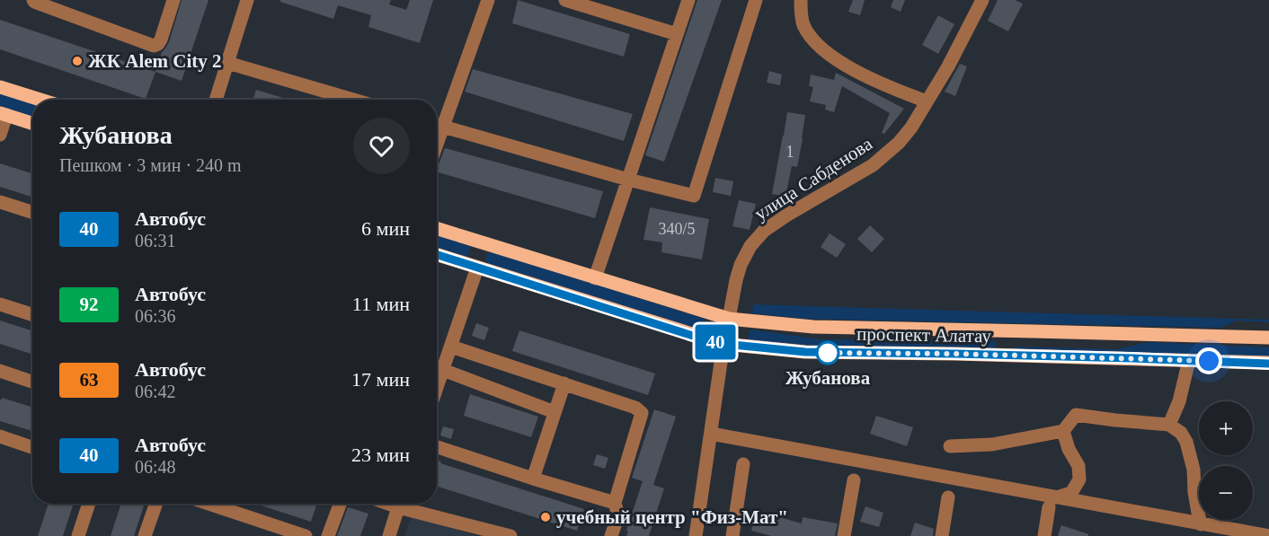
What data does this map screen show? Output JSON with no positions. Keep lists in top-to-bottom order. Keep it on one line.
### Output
{"streets":{"main road":["улица Сабденова","проспект Алатау"]},"crossings":[["улица Сабденова","проспект Алатау"]],"places":["ЖК Alem City 2","Жубанова","учебный центр \"Физ-Мат\""],"lines":["bus line 40"],"house_numbers":["1","340/5"],"page":{"on_map":"40","heading":["Жубанова","Пешком · 3 мин · 240 m"],"list":[{"mark":"40","name":"Автобус","note":"06:31","value":"6 мин"},{"mark":"92","name":"Автобус","note":"06:36","value":"11 мин"},{"mark":"63","name":"Автобус","note":"06:42","value":"17 мин"},{"mark":"40","name":"Автобус","note":"06:48","value":"23 мин"}],"map_buttons":["+","−"]}}
